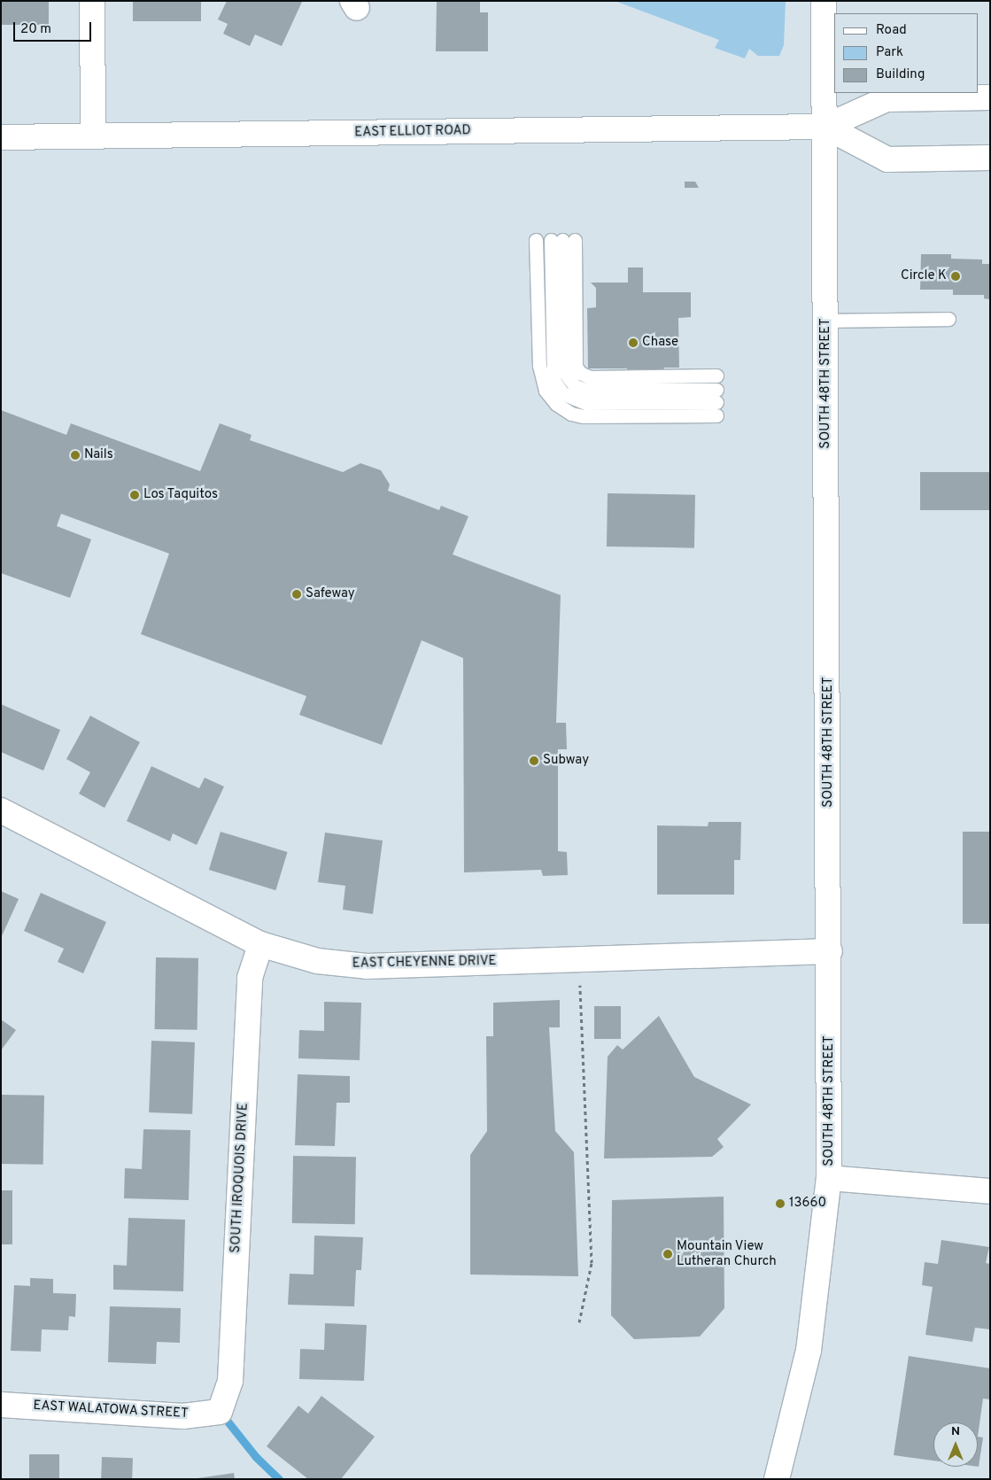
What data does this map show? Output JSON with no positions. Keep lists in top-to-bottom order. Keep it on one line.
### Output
{"streets":{"main road":["EAST ELLIOT ROAD","SOUTH 48TH STREET","EAST CHEYENNE DRIVE","SOUTH IROQUOIS DRIVE","EAST WALATOWA STREET"]},"crossings":[["EAST ELLIOT ROAD","SOUTH 48TH STREET"],["SOUTH 48TH STREET","EAST CHEYENNE DRIVE"],["EAST CHEYENNE DRIVE","SOUTH IROQUOIS DRIVE"],["SOUTH IROQUOIS DRIVE","EAST WALATOWA STREET"]],"places":["Circle K","Chase","Nails","Los Taquitos","Safeway","Subway","13660","Mountain View Lutheran Church"],"legend":["Road","Park","Building"],"scale_bar":"20 m","north":"top"}
